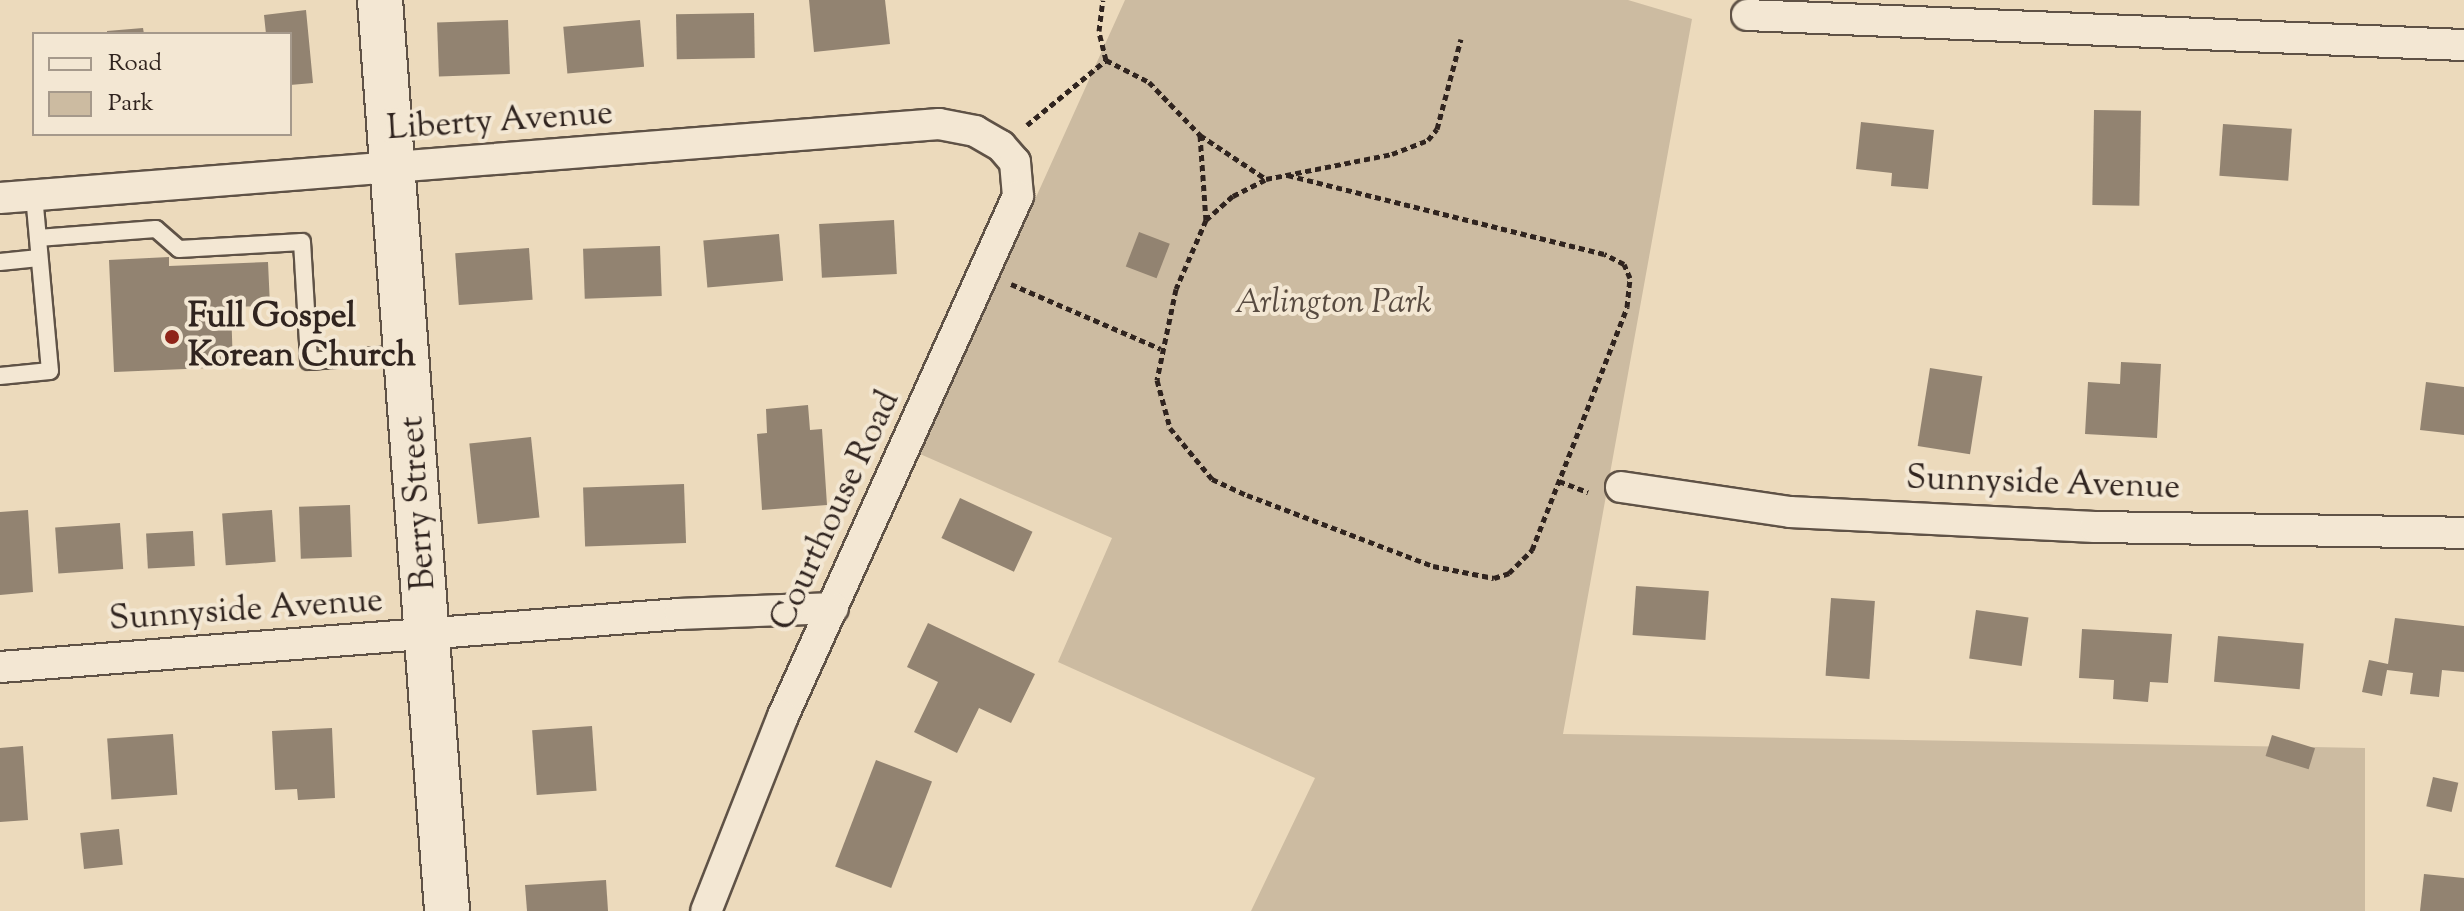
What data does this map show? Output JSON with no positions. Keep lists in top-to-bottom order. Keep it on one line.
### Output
{"streets":{"street":["Liberty Avenue","Sunnyside Avenue","Berry Street","Courthouse Road"]},"crossings":[["Liberty Avenue","Berry Street"],["Liberty Avenue","Courthouse Road"],["Sunnyside Avenue","Berry Street"],["Sunnyside Avenue","Courthouse Road"]],"parks":["Arlington Park"],"places":["Full Gospel Korean Church"],"legend":["Road","Park"]}
